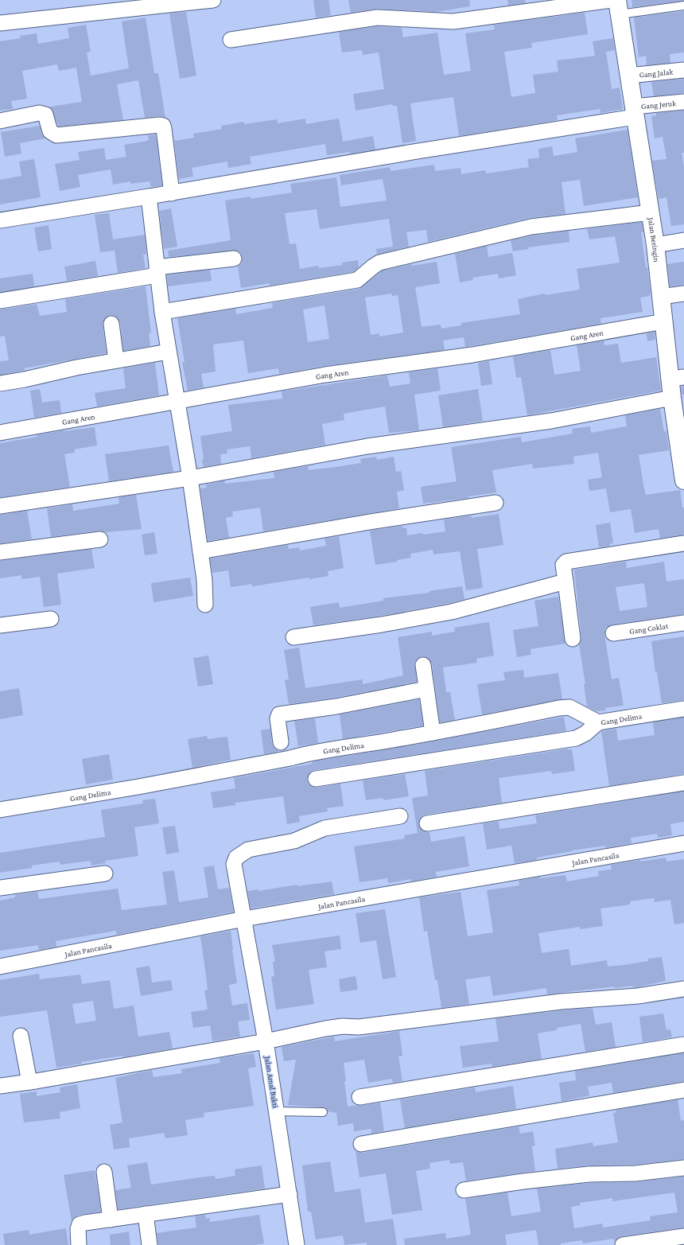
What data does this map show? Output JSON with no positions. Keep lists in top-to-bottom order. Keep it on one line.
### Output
{"streets":{"street":["Gang Jalak","Gang Jeruk","Jalan Beringin","Gang Aren","Gang Coklat","Gang Delima","Jalan Pancasila","Jalan Amal Bakti"]},"crossings":[["Gang Jalak","Jalan Beringin"],["Gang Jeruk","Jalan Beringin"],["Jalan Beringin","Gang Aren"],["Jalan Pancasila","Jalan Amal Bakti"]]}
